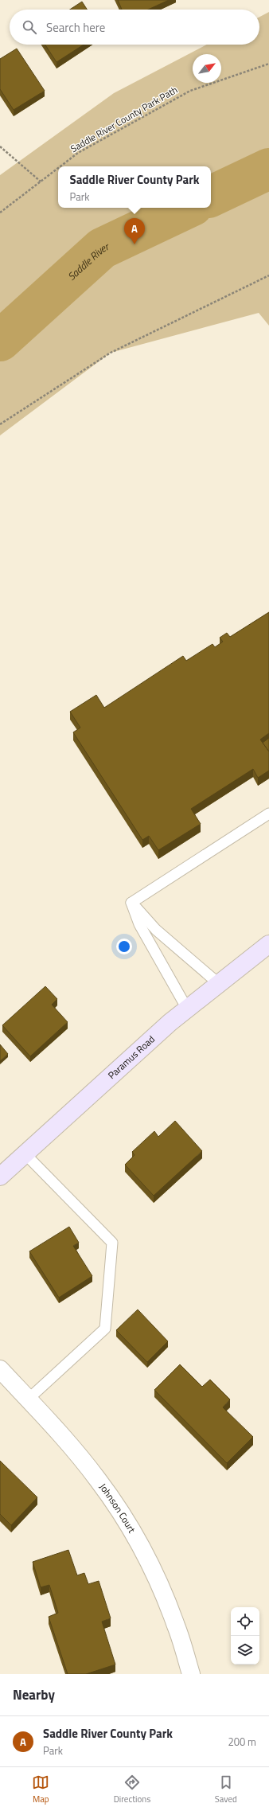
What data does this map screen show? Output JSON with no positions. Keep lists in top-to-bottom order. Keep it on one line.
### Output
{"streets":{"main road":["Paramus Road"],"street":["Johnson Court"],"path":["Saddle River County Park Path"]},"water":["Saddle River"],"north":"top right","page":{"search":"Search here","popup":["Saddle River County Park","Park"],"pins":"A","heading":"Nearby","list":[{"mark":"A","name":"Saddle River County Park","note":"Park","value":"200 m"}],"nav":["Map","Directions","Saved"]}}
